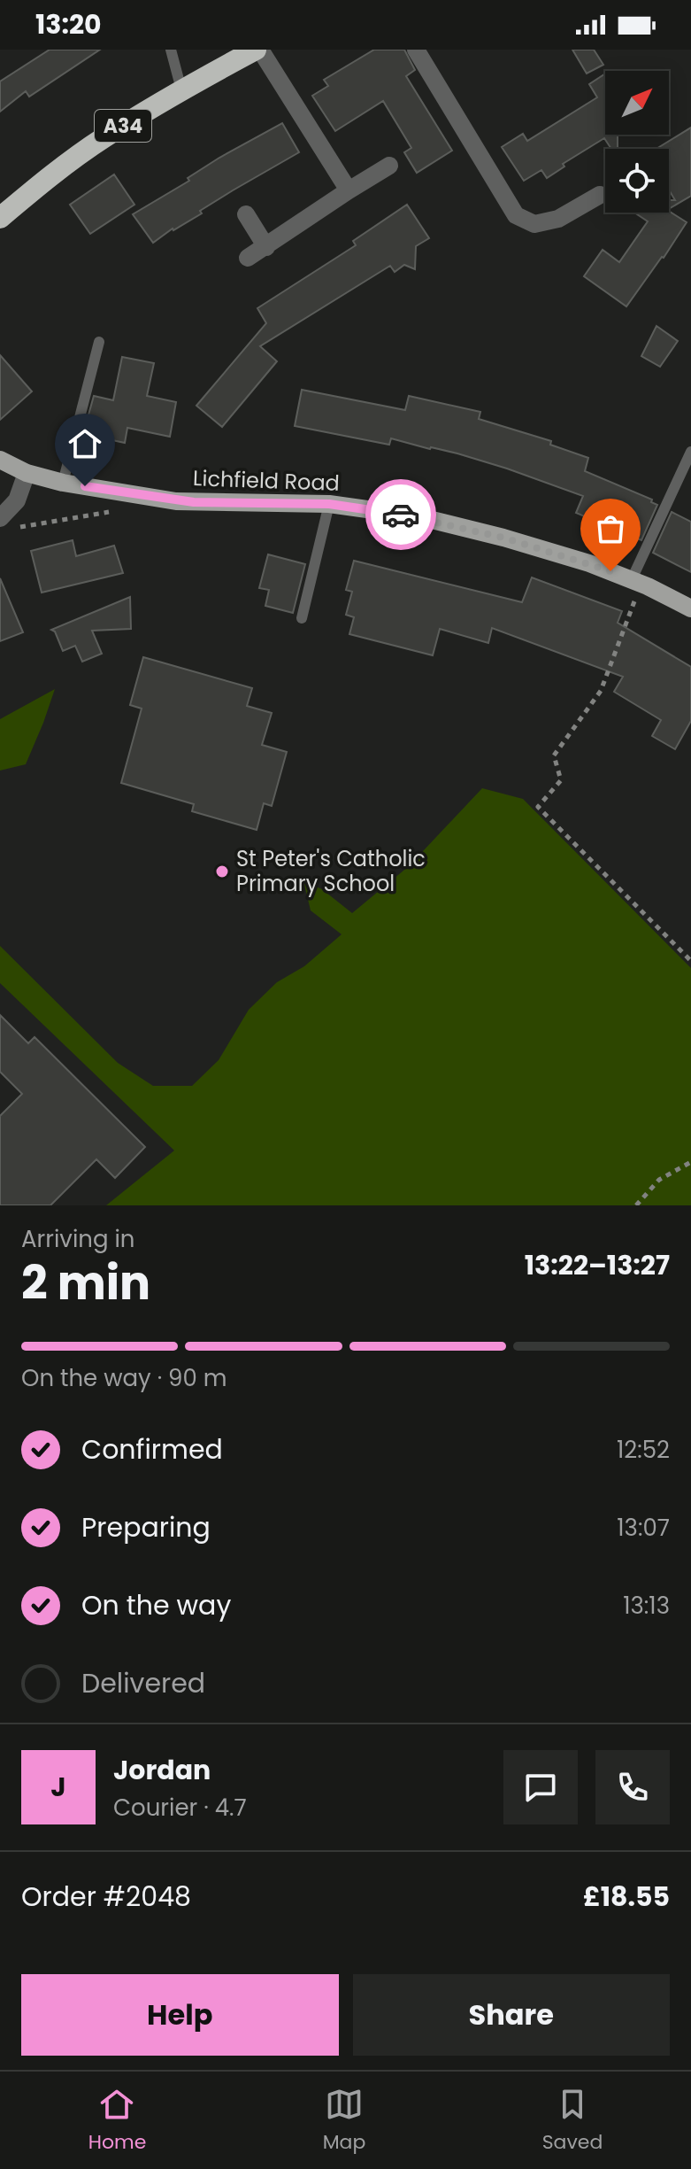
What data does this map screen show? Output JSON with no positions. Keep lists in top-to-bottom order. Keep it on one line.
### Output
{"streets":{"highway":["A34"],"main road":["Lichfield Road"]},"places":["St Peter's Catholic Primary School"],"north":"top right","page":{"status":"13:20","heading":["2 min","Arriving in","13:22–13:27"],"panel":["Jordan","Courier · 4.7","Order #2048","£18.55"],"bar":"On the way · 90 m","list":[["Confirmed","12:52"],["Preparing","13:07"],["On the way","13:13"],"Delivered"],"round":"J","buttons":["Help","Share"],"tabs":["Home","Map","Saved"]}}
